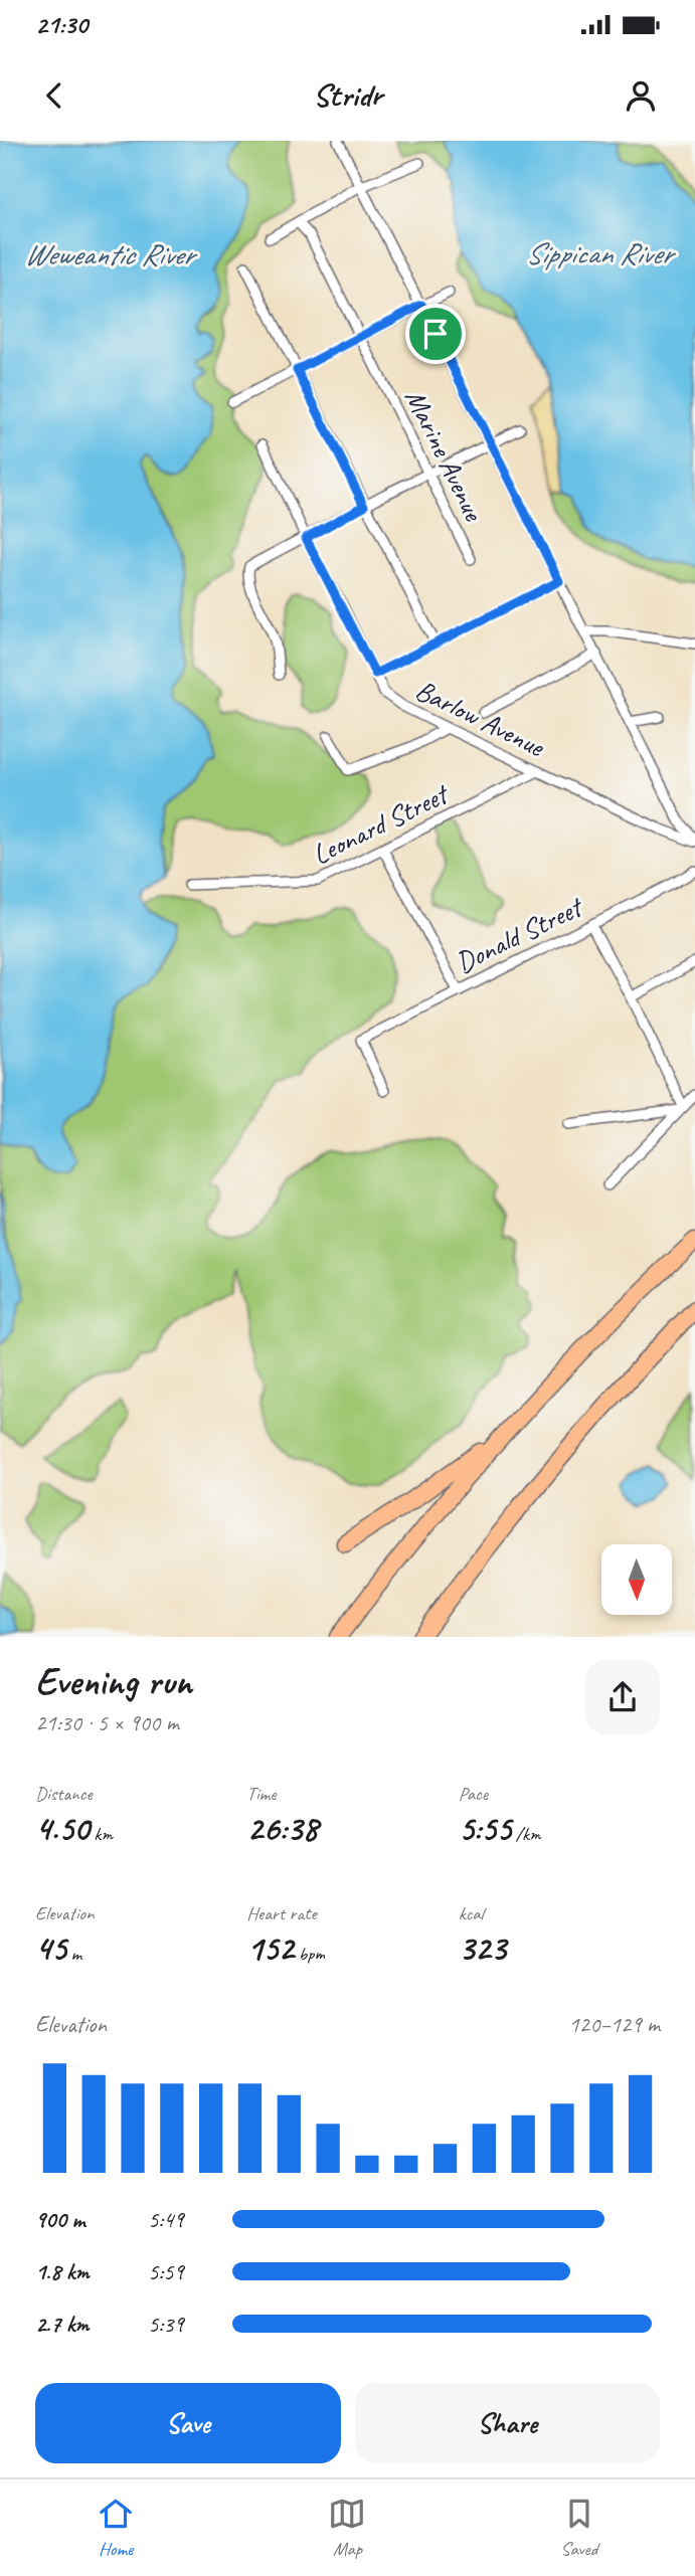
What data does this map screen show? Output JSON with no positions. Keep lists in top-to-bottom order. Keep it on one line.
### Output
{"streets":{"street":["Marine Avenue","Barlow Avenue","Leonard Street","Donald Street"]},"crossings":[["Barlow Avenue","Leonard Street"]],"water":["Sippican River","Weweantic River"],"north":"bottom","page":{"status":"21:30","header":"Stridr","heading":["Evening run","21:30 · 5 × 900 m"],"stats":[["Distance","4.50 km"],["Time","26:38"],["Pace","5:55 /km"],["Elevation","45 m"],["Heart rate","152 bpm"],["kcal","323"]],"chart":["Elevation","120–129 m"],"list":[{"name":"900 m","note":"5:49"},{"name":"1.8 km","note":"5:59"},{"name":"2.7 km","note":"5:39"}],"buttons":["Save","Share"],"tabs":["Home","Map","Saved"]}}
